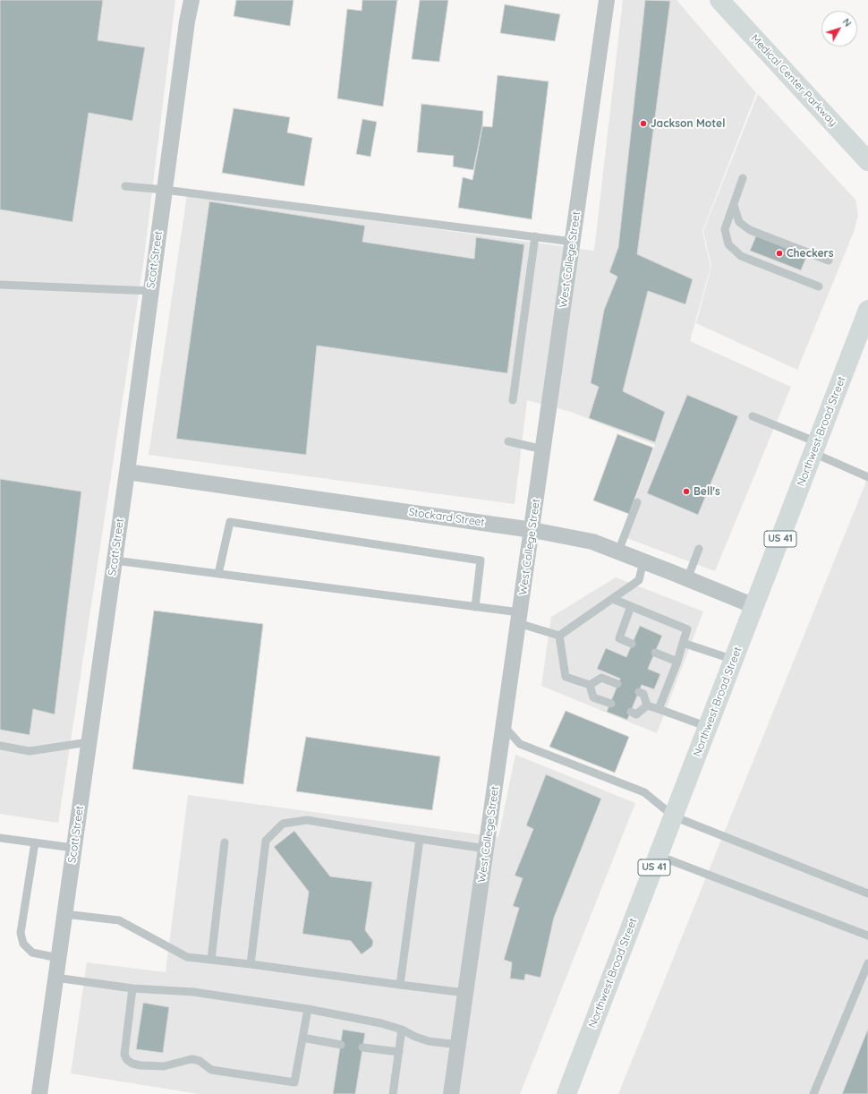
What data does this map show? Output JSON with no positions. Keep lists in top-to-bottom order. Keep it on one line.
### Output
{"streets":{"main road":["Medical Center Parkway","Northwest Broad Street","US 41"],"street":["Scott Street","West College Street","Stockard Street"]},"crossings":[["Scott Street","Stockard Street"],["West College Street","Stockard Street"],["Northwest Broad Street","Stockard Street"]],"places":["Jackson Motel","Checkers","Bell's"],"north":"top right"}
